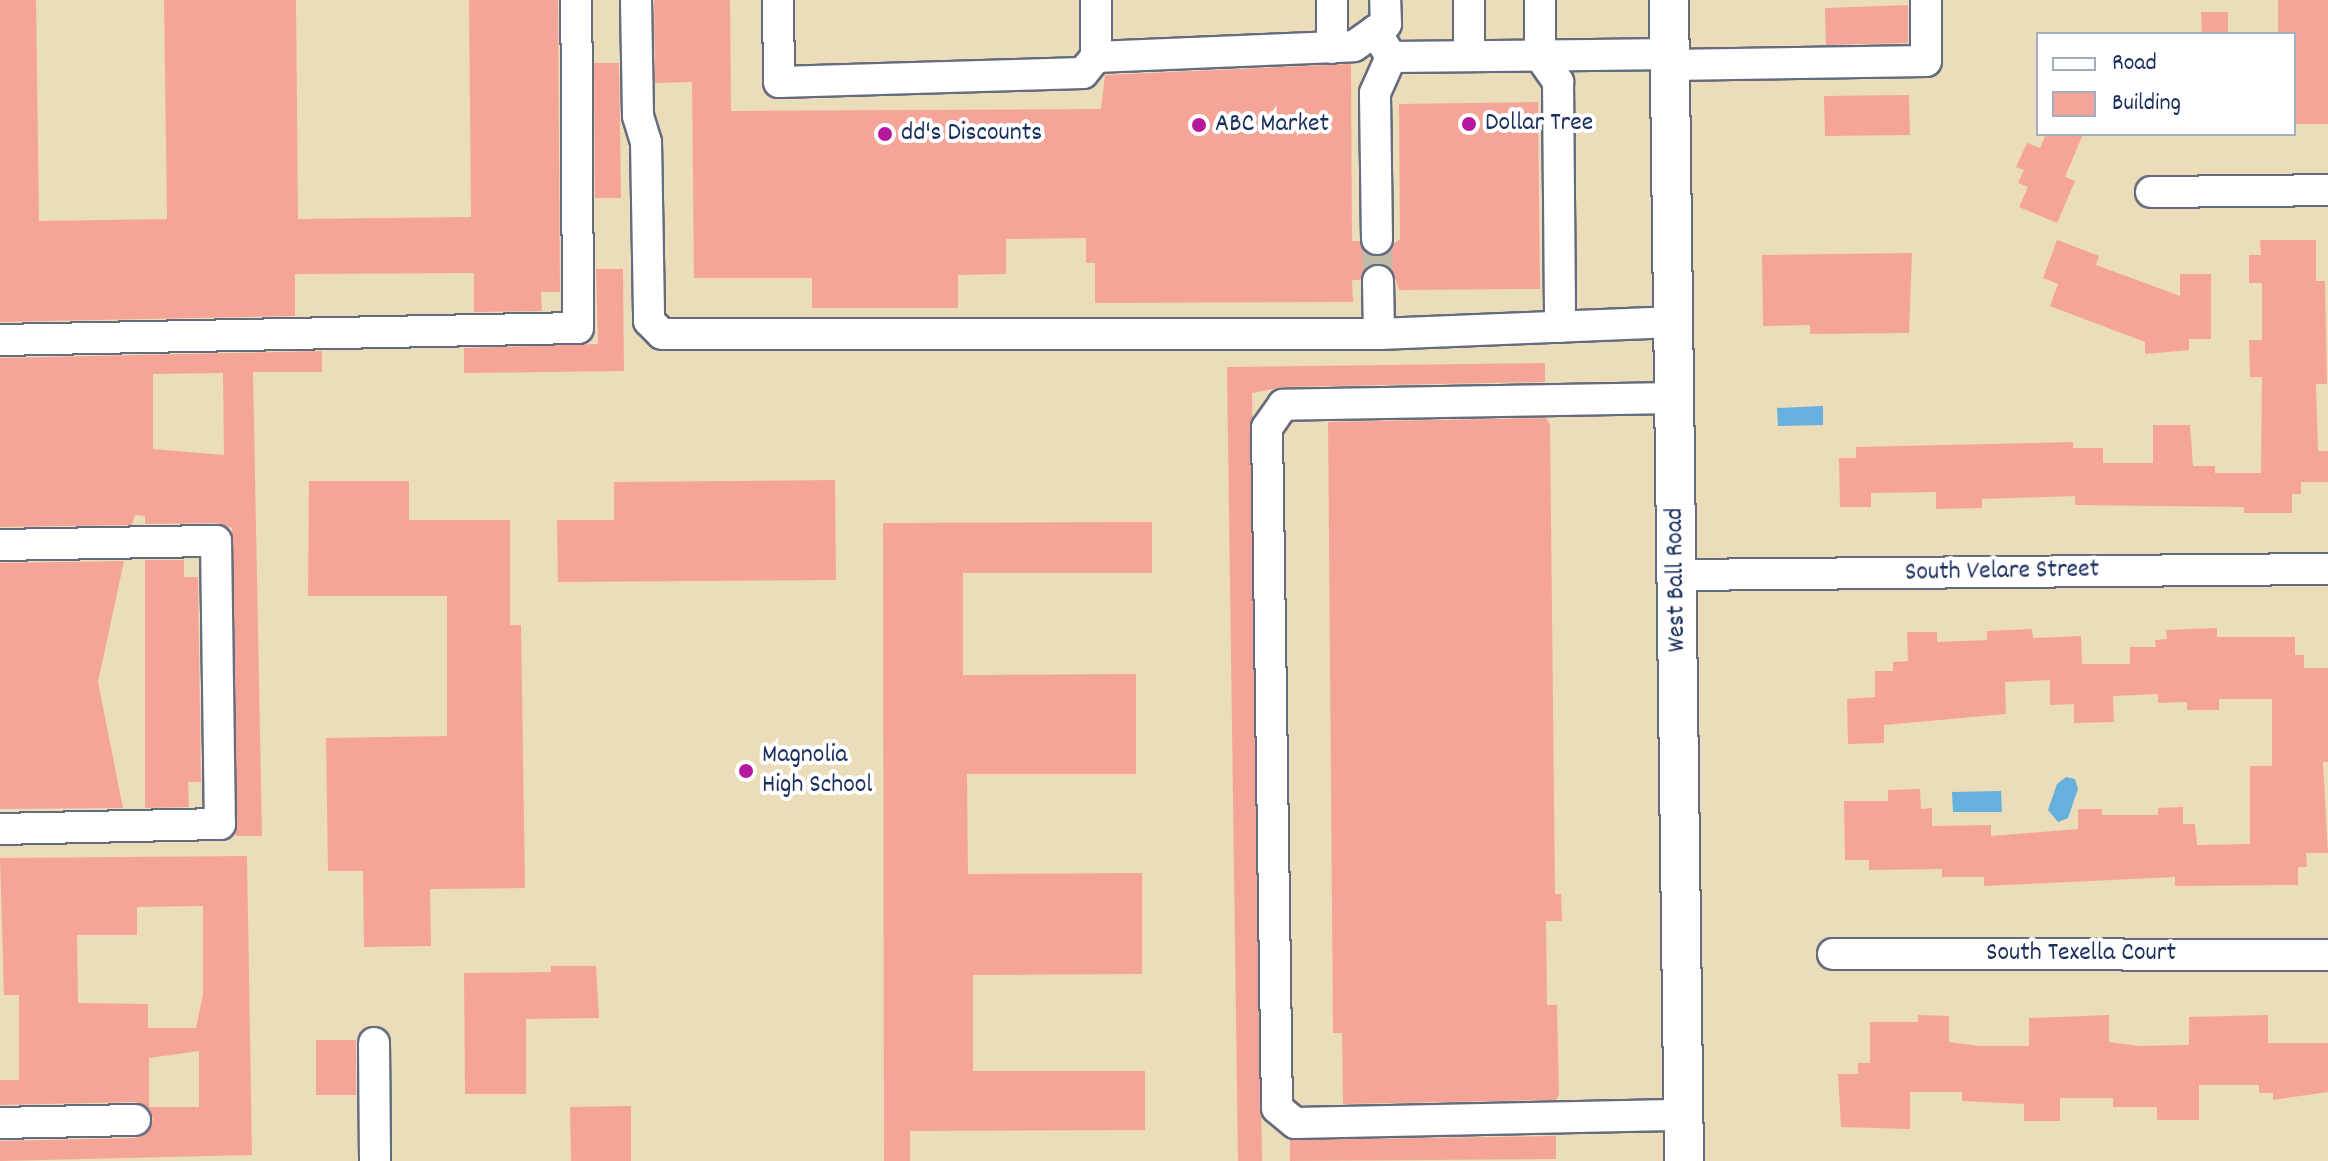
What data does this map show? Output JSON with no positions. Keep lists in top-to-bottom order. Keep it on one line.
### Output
{"streets":{"main road":["West Ball Road"],"street":["South Velare Street","South Texella Court"]},"crossings":[["South Velare Street","West Ball Road"]],"places":["Dollar Tree","ABC Market","dd's Discounts","Magnolia High School"],"legend":["Road","Building"]}
